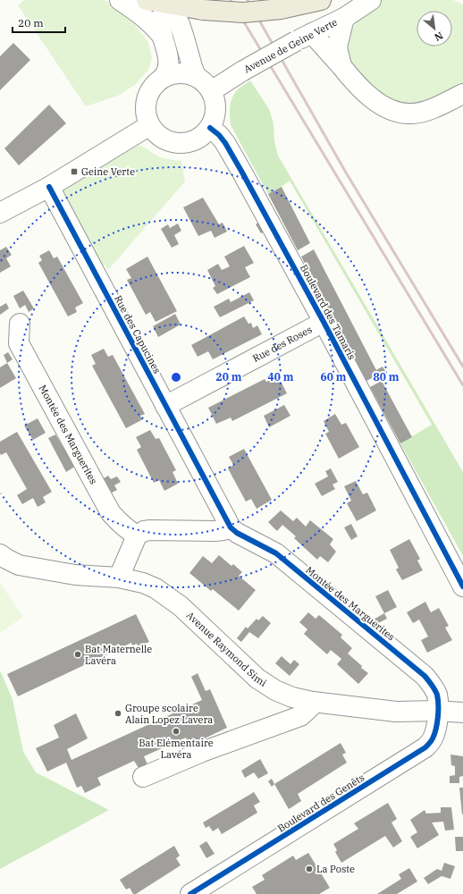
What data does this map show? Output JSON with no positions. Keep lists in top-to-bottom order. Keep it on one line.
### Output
{"streets":{"street":["Avenue de Geine Verte","Boulevard des Tamaris","Rue des Capucines","Rue des Roses","Montée des Marguerites","Avenue Raymond Simi","Boulevard des Genêts"]},"crossings":[["Avenue de Geine Verte","Boulevard des Tamaris"],["Boulevard des Tamaris","Rue des Roses"],["Rue des Capucines","Rue des Roses"],["Rue des Capucines","Montée des Marguerites"],["Montée des Marguerites","Avenue Raymond Simi"],["Montée des Marguerites","Boulevard des Genêts"],["Avenue Raymond Simi","Boulevard des Genêts"]],"places":{"transit":["Geine Verte"],"other":["Bat Maternelle Lavéra","Groupe scolaire Alain Lopez Lavera","Bat Elémentaire Lavéra","La Poste"]},"scale_bar":"20 m","north":"bottom right","rings":["20 m","40 m","60 m","80 m"]}
